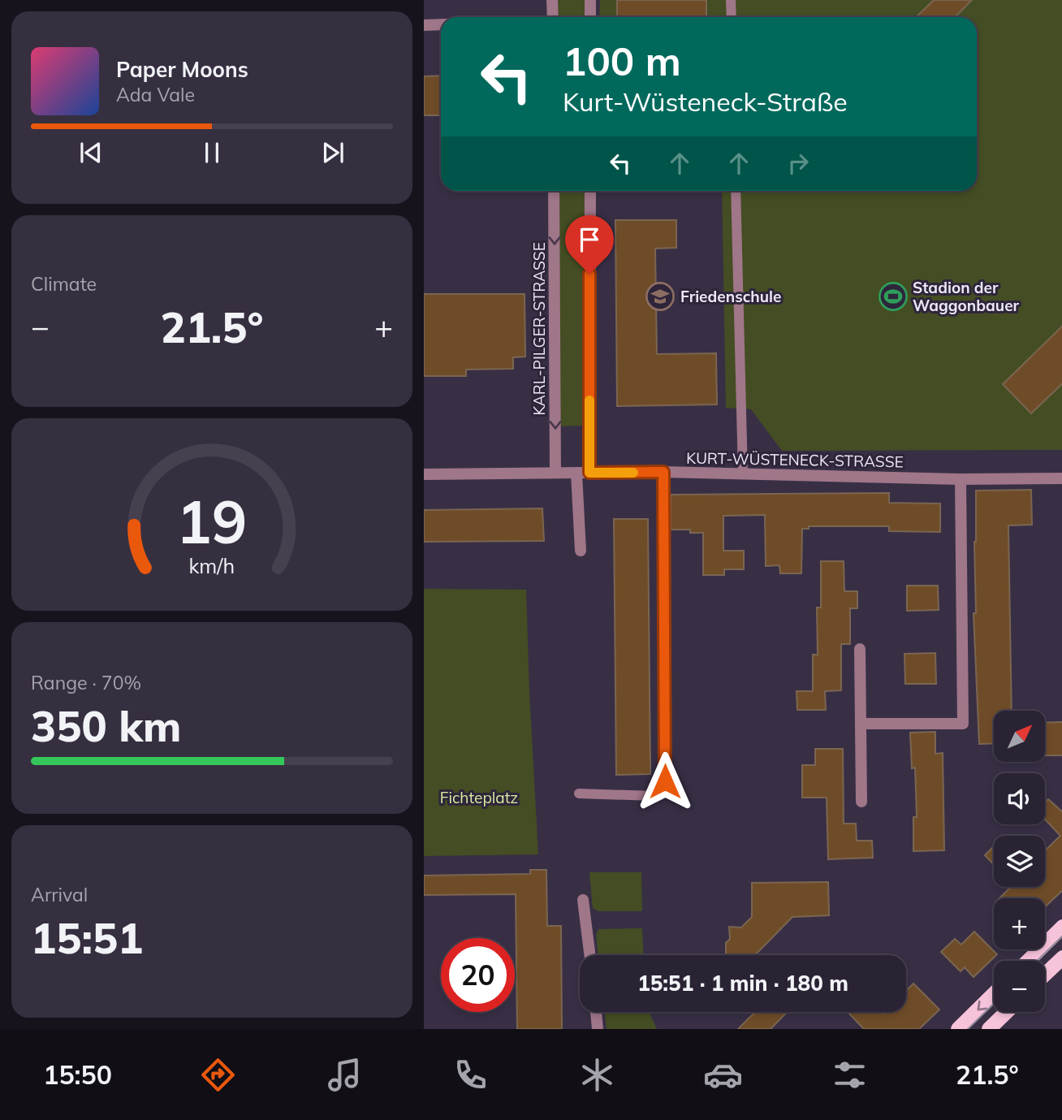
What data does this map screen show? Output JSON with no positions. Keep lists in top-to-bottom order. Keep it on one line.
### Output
{"streets":{"street":["KARL-PILGER-STRASSE","KURT-WÜSTENECK-STRASSE"]},"crossings":[["KARL-PILGER-STRASSE","KURT-WÜSTENECK-STRASSE"]],"parks":["Fichteplatz"],"places":{"school or university":["Friedenschule"],"sports":["Stadion der Waggonbauer"]},"north":"top right","page":{"turn":["100 m","Kurt-Wüsteneck-Straße"],"song":["Paper Moons","Ada Vale"],"tile":["Climate",["Range · 70%","350 km"],["Arrival","15:51"]],"heat":["−","21.5°","+"],"map_buttons":["+","−"],"limit":"20","trip":"15:51 · 1 min · 180 m","tabs":["15:50","21.5°"],"gauge":["19","km/h"]}}
